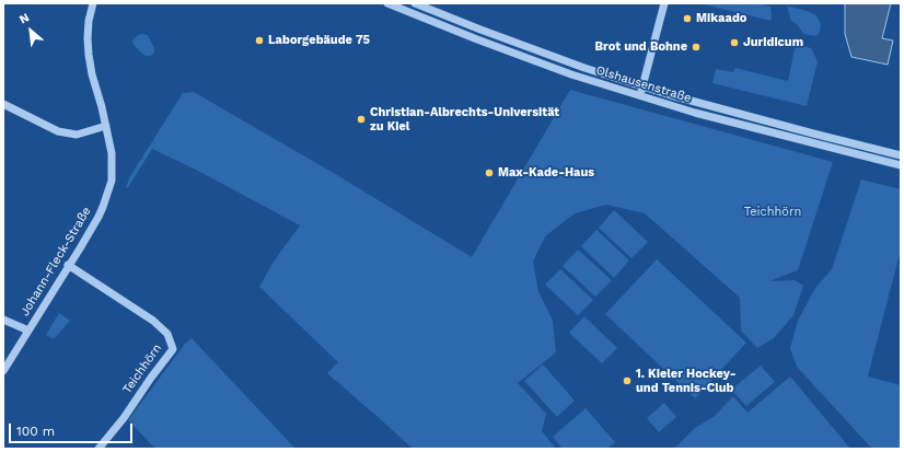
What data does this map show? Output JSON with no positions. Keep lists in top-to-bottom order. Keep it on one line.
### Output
{"streets":{"street":["Olshausenstraße","Johann-Fleck-Straße","Teichhörn"]},"crossings":[["Johann-Fleck-Straße","Teichhörn"]],"parks":["Teichhörn"],"places":["Mikaado","Laborgebäude 75","Juridicum","Brot und Bohne","Christian-Albrechts-Universität zu Kiel","Max-Kade-Haus","1. Kieler Hockey- und Tennis-Club"],"scale_bar":"100 m","north":"top left"}
